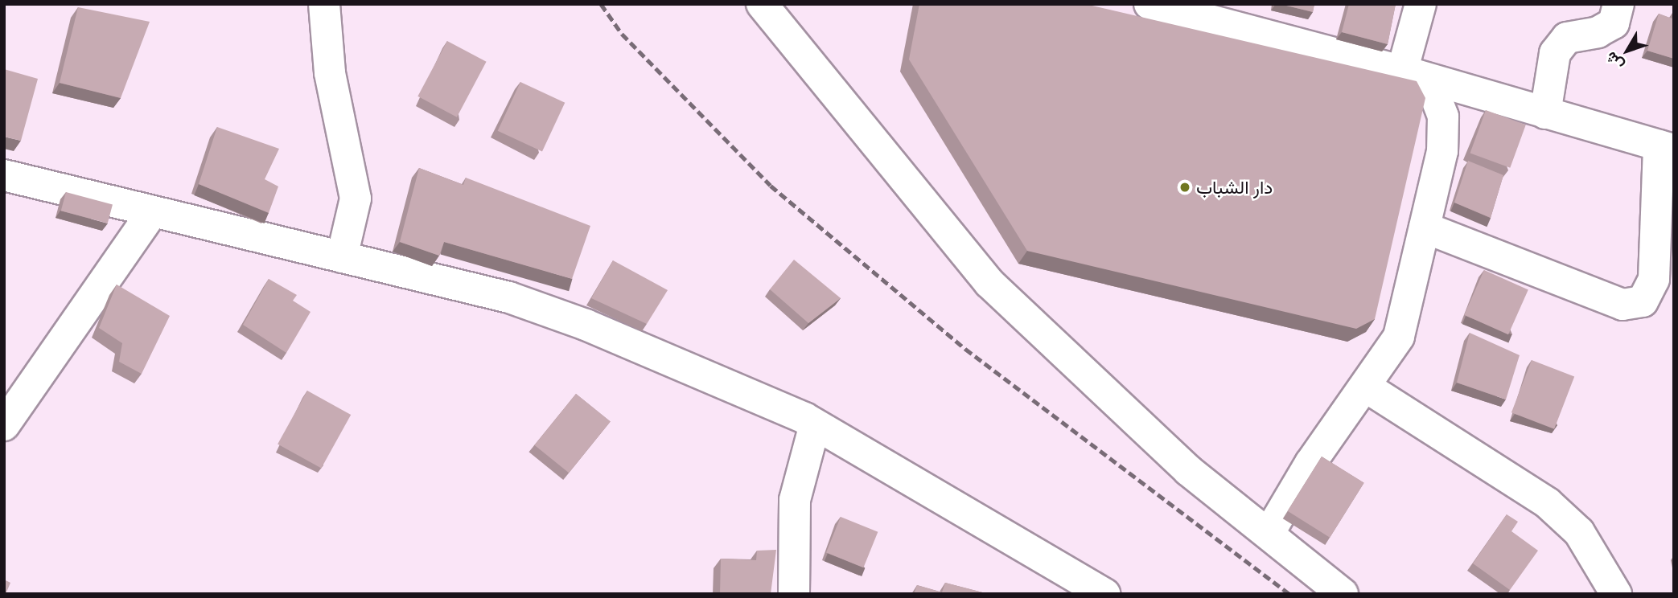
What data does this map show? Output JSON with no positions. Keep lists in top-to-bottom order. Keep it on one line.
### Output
{"places":["دار الشباب"],"north":"bottom left"}
